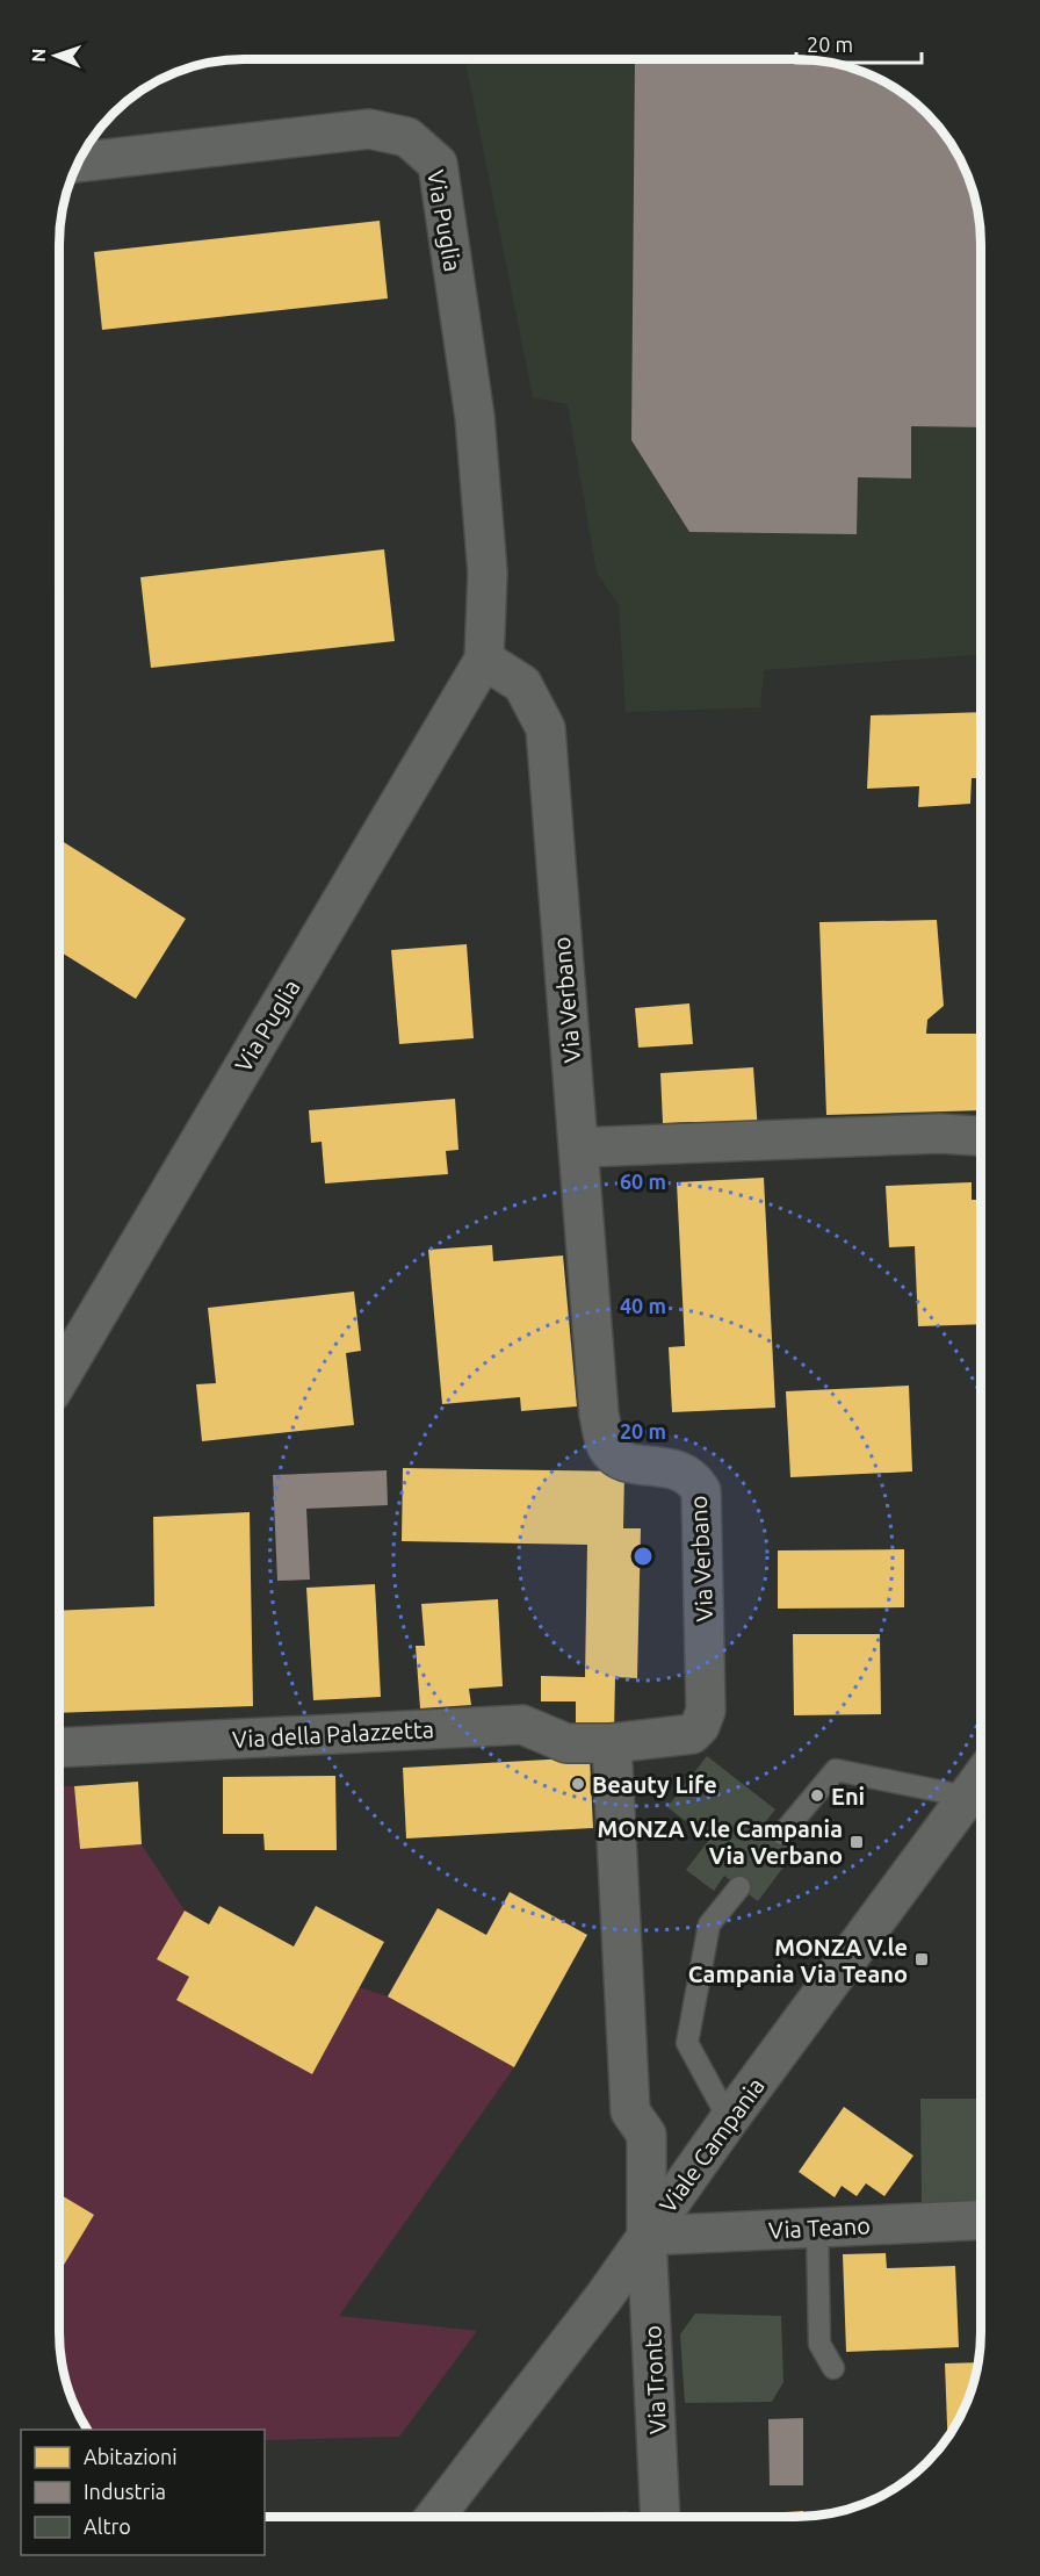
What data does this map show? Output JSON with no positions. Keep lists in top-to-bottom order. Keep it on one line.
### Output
{"streets":{"street":["Via Puglia","Via Verbano","Via della Palazzetta","Viale Campania","Via Teano","Via Tronto"]},"crossings":[["Via Puglia","Via Verbano"],["Via Verbano","Via della Palazzetta"],["Viale Campania","Via Teano"],["Viale Campania","Via Tronto"],["Via Teano","Via Tronto"]],"places":{"other":["Beauty Life","Eni"],"transit":["MONZA V.le Campania Via Verbano","MONZA V.le Campania Via Teano"]},"legend":["Abitazioni","Industria","Altro"],"scale_bar":"20 m","north":"left","rings":["60 m","40 m","20 m"]}
